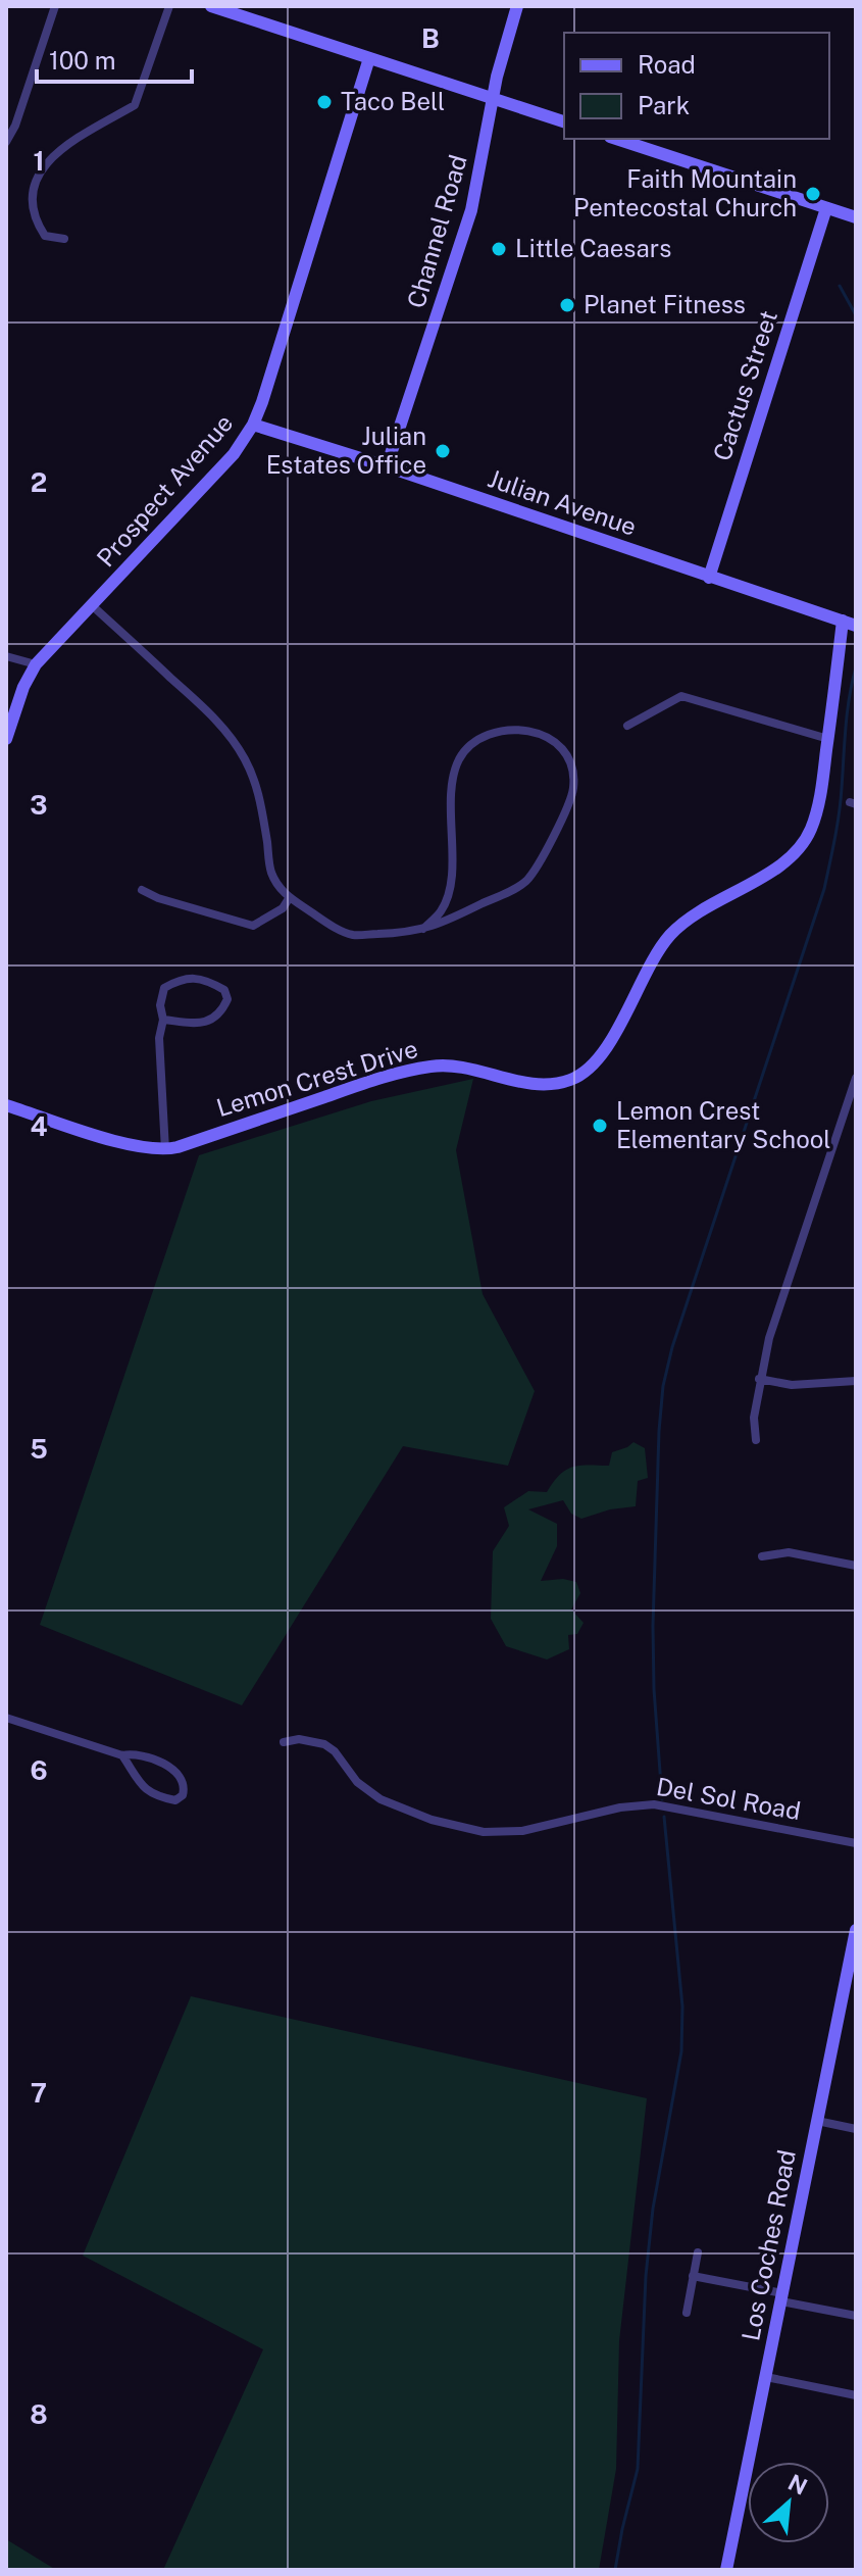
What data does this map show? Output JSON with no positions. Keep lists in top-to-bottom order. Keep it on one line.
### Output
{"streets":{"street":["Channel Road","Cactus Street","Prospect Avenue","Julian Avenue","Lemon Crest Drive","Del Sol Road","Los Coches Road"]},"crossings":[["Channel Road","Julian Avenue"],["Cactus Street","Julian Avenue"],["Prospect Avenue","Julian Avenue"],["Julian Avenue","Lemon Crest Drive"]],"places":["Taco Bell","Faith Mountain Pentecostal Church","Little Caesars","Planet Fitness","Julian Estates Office","Lemon Crest Elementary School"],"legend":["Road","Park"],"scale_bar":"100 m","north":"top right","grid":{"columns":["B"],"rows":["1","2","3","4","5","6","7","8"]}}
